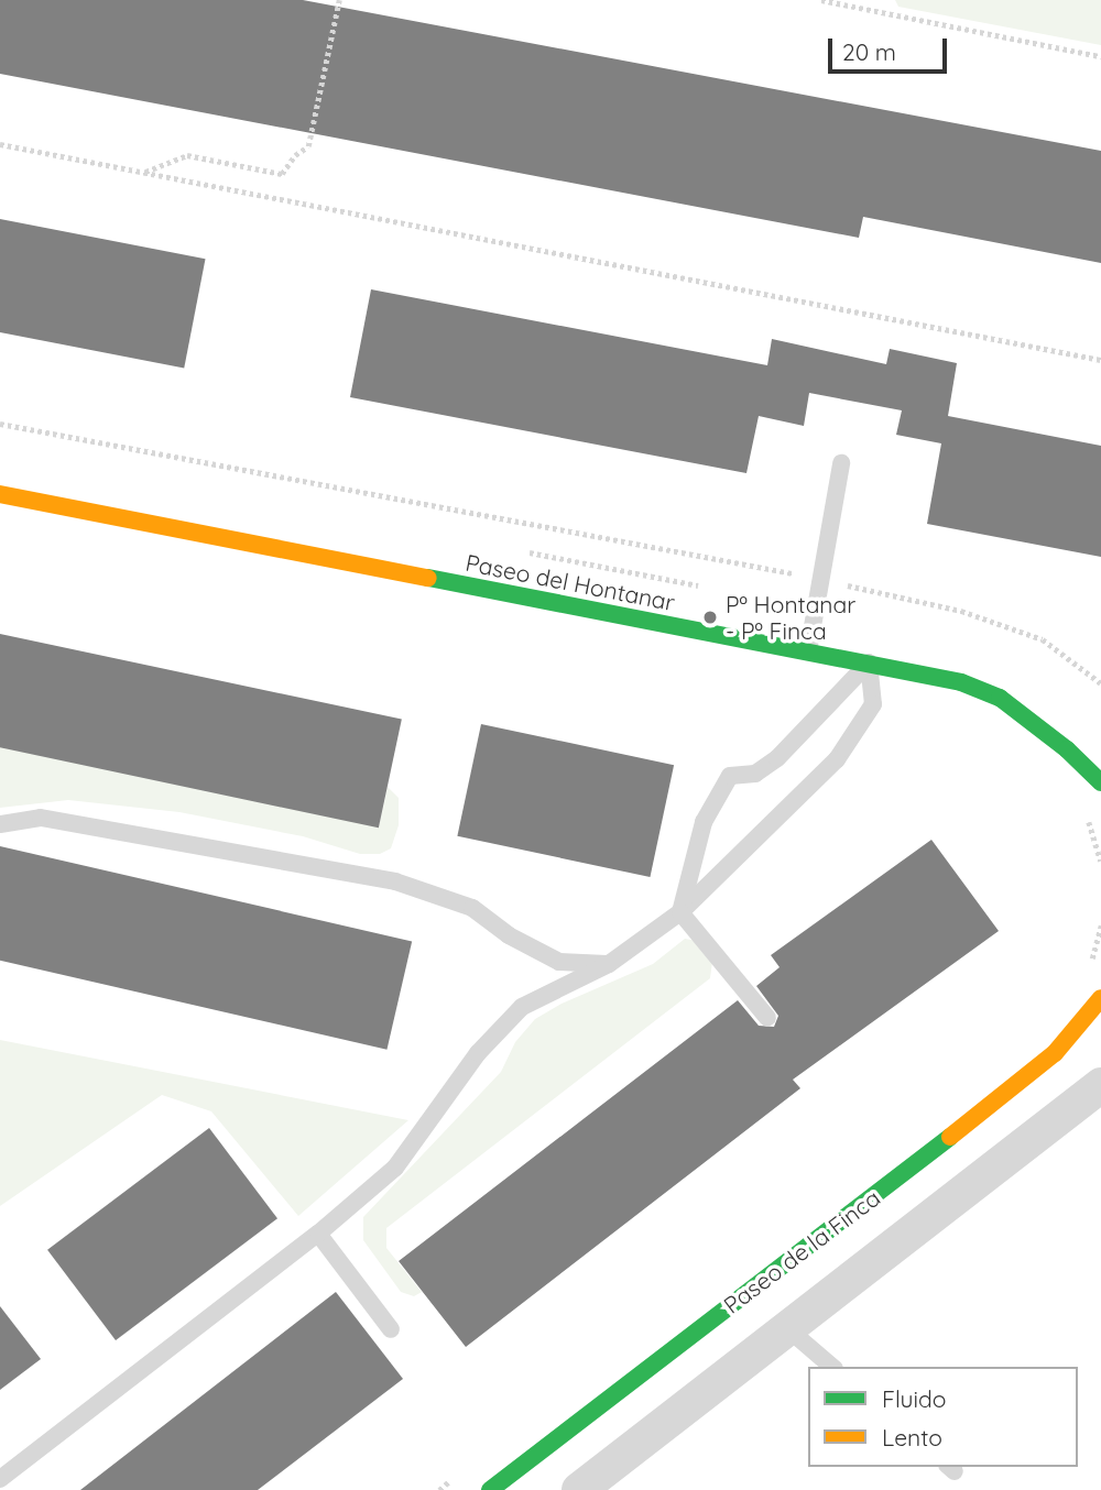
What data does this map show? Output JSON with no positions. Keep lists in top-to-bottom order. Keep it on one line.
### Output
{"streets":{"street":["Paseo del Hontanar","Paseo de la Finca"]},"places":["Pº Hontanar - Pº Finca"],"legend":["Fluido","Lento"],"scale_bar":"20 m"}
